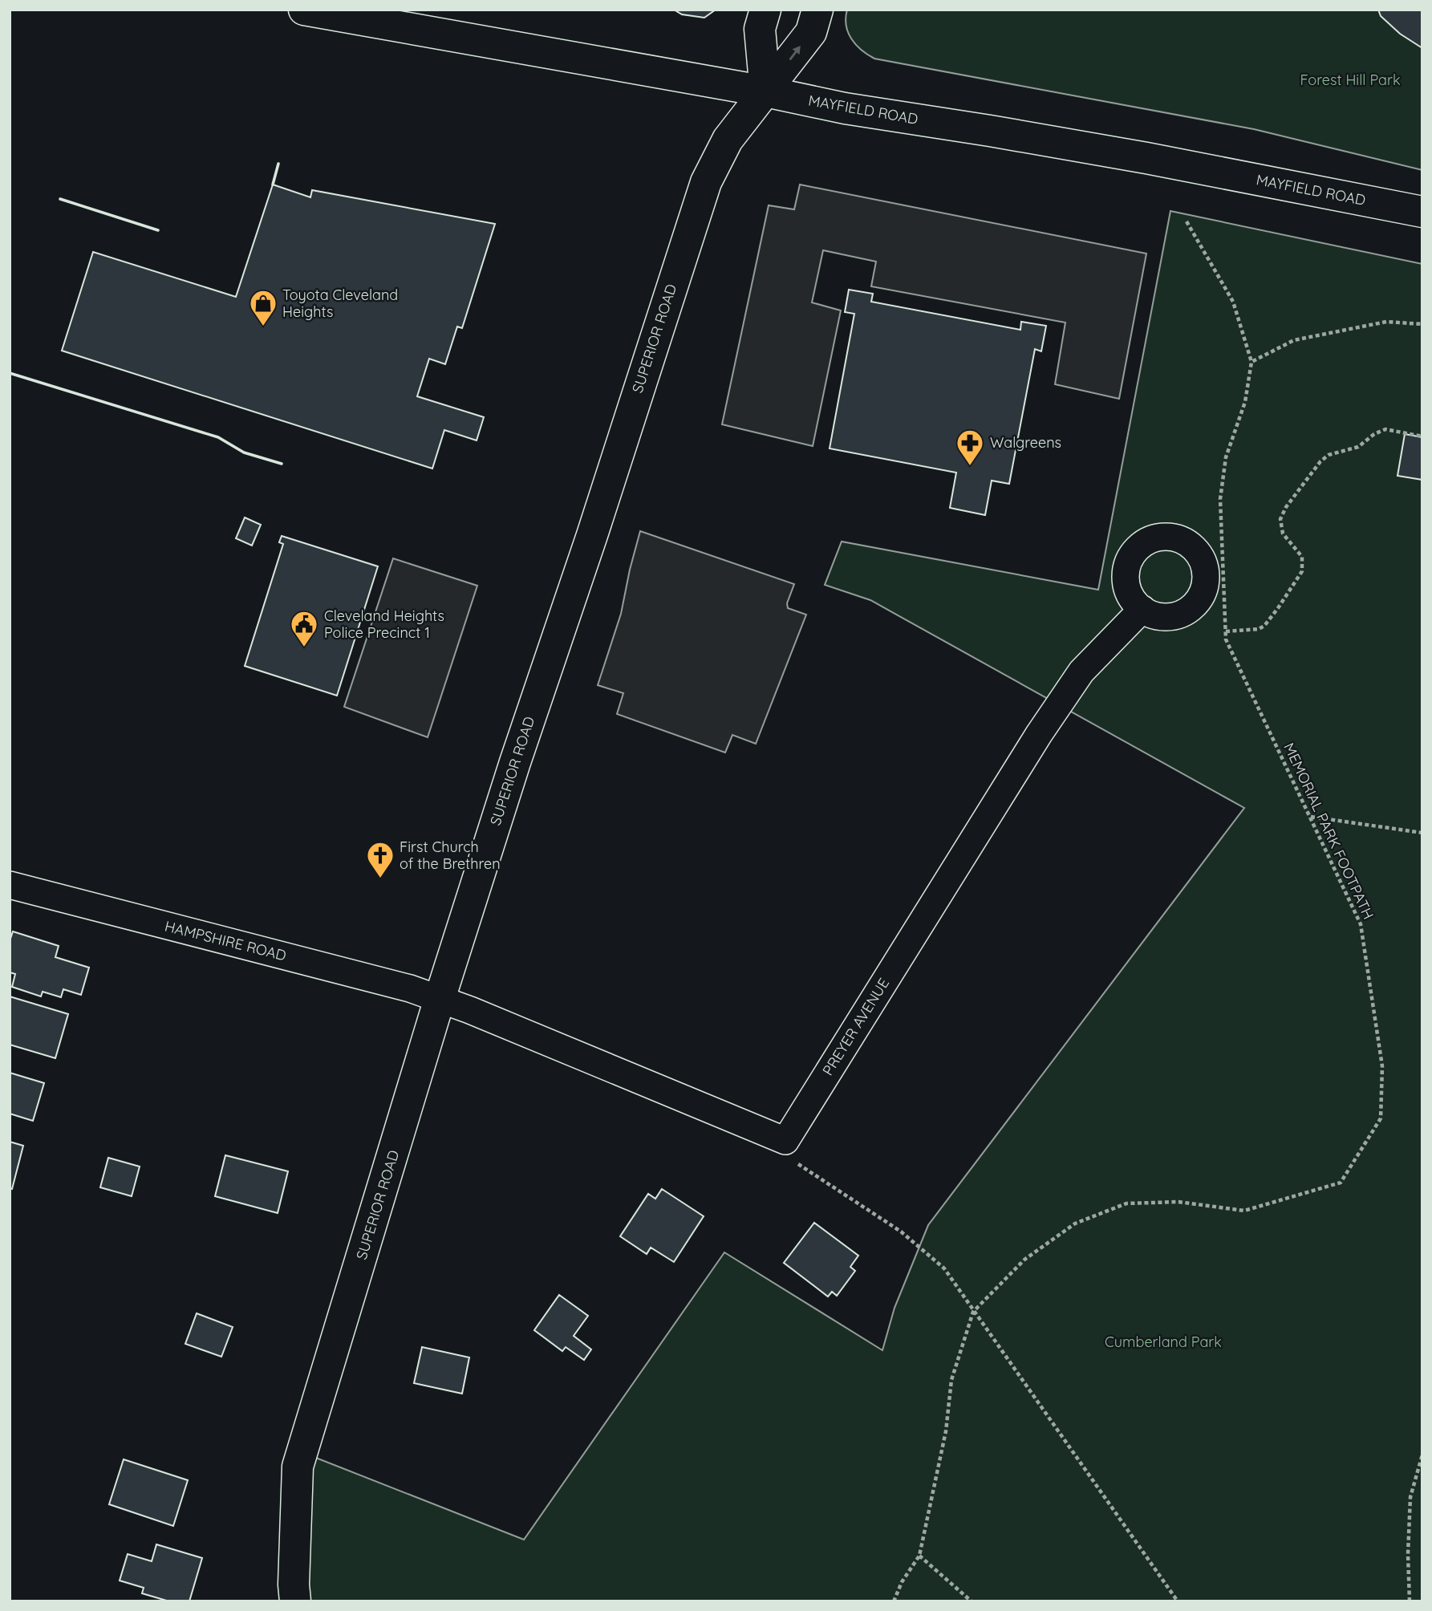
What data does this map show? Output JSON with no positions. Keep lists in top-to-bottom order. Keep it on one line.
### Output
{"streets":{"street":["MAYFIELD ROAD","SUPERIOR ROAD","HAMPSHIRE ROAD","PREYER AVENUE"],"path":["MEMORIAL PARK FOOTPATH"]},"crossings":[["MAYFIELD ROAD","SUPERIOR ROAD"],["SUPERIOR ROAD","HAMPSHIRE ROAD"],["SUPERIOR ROAD","PREYER AVENUE"],["HAMPSHIRE ROAD","PREYER AVENUE"]],"parks":["Forest Hill Park","Cumberland Park"],"places":{"shop":["Toyota Cleveland Heights"],"pharmacy":["Walgreens"],"public building":["Cleveland Heights Police Precinct 1"],"church":["First Church of the Brethren"]}}
